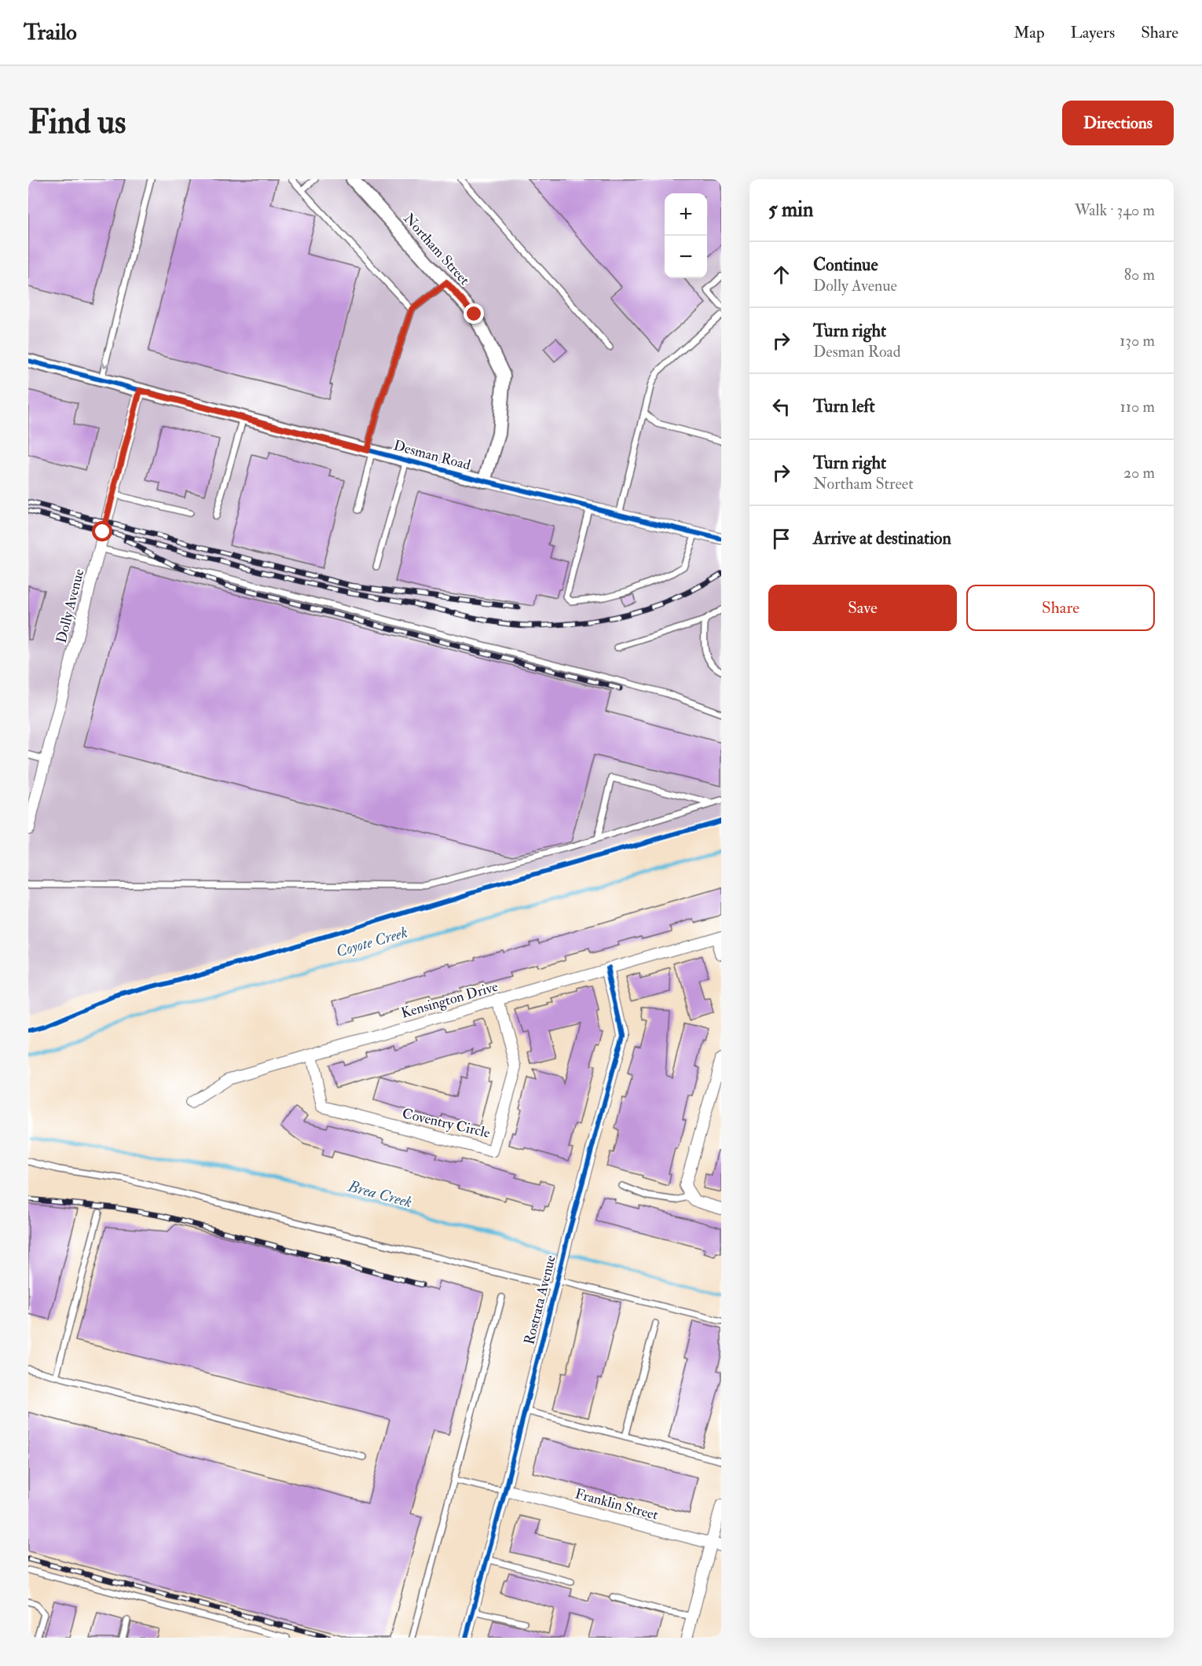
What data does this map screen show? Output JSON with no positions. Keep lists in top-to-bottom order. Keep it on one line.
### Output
{"streets":{"street":["Northam Street","Desman Road","Dolly Avenue","Kensington Drive","Coventry Circle","Rostrata Avenue","Franklin Street"]},"crossings":[["Northam Street","Desman Road"],["Desman Road","Dolly Avenue"],["Kensington Drive","Coventry Circle"],["Kensington Drive","Rostrata Avenue"],["Rostrata Avenue","Franklin Street"]],"water":["Coyote Creek","Brea Creek"],"page":{"header":"Trailo","nav":["Map","Layers","Share"],"buttons":["Directions",["Save","Share"]],"title":"Find us","heading":["5 min","Walk · 340 m"],"map_buttons":["+","−"],"list":[["Continue","Dolly Avenue","80 m"],["Turn right","Desman Road","130 m"],["Turn left","110 m"],["Turn right","Northam Street","20 m"],"Arrive at destination"]}}
